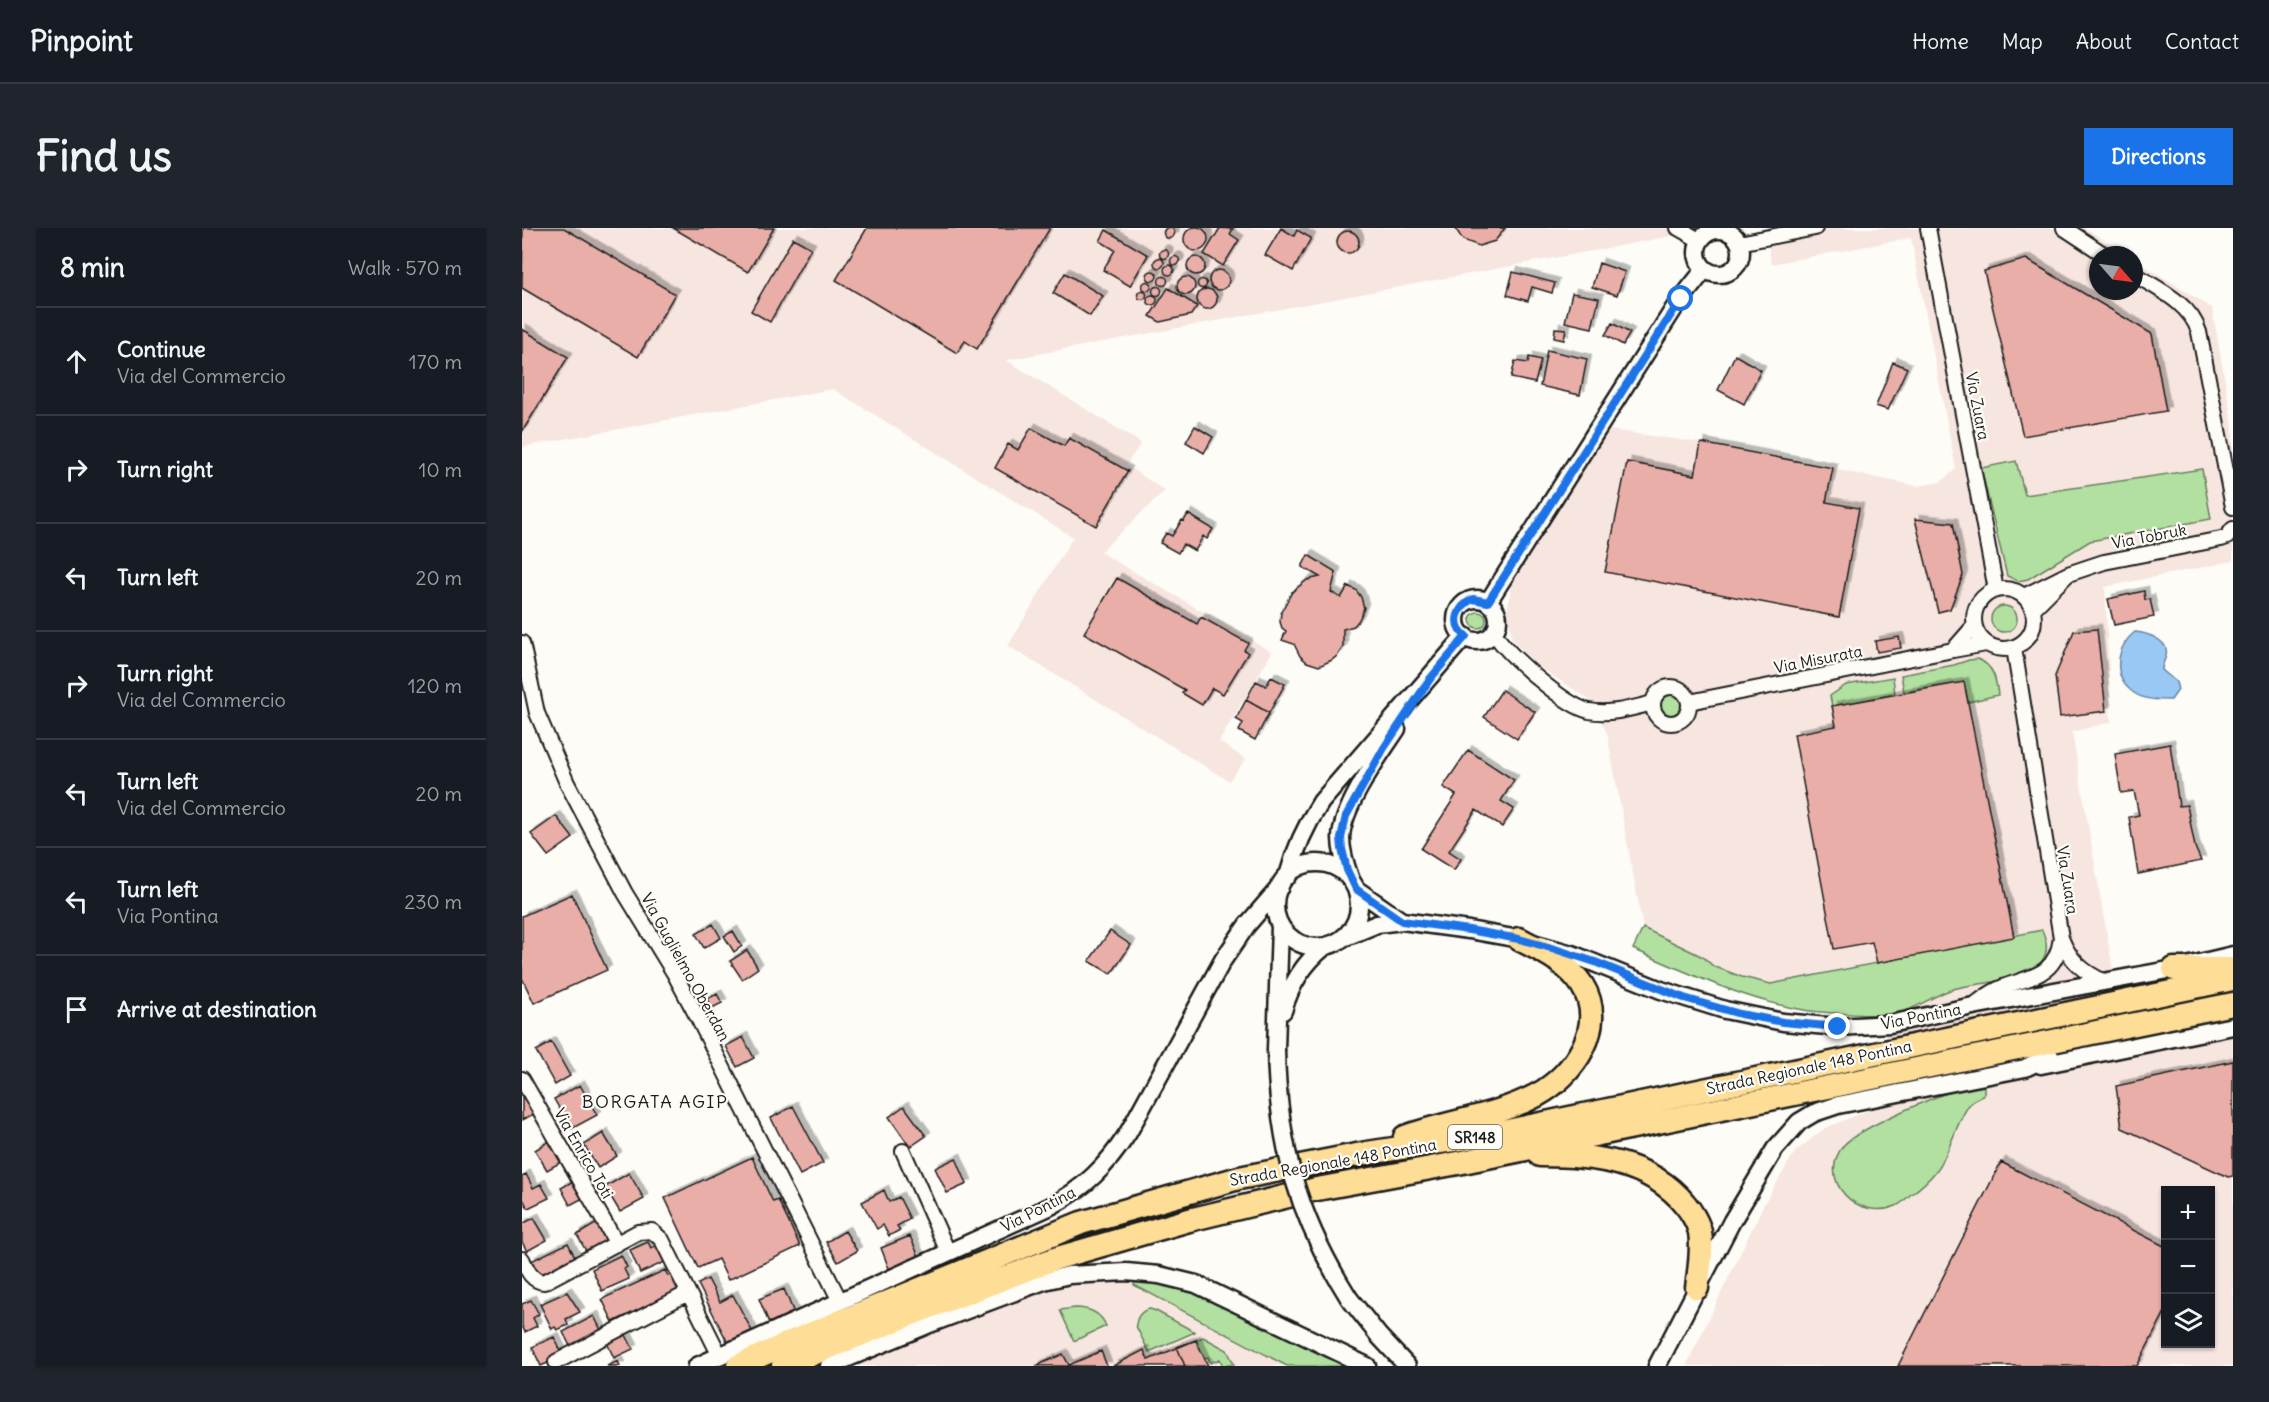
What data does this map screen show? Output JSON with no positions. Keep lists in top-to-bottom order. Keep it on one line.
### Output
{"streets":{"highway":["Strada Regionale 148 Pontina","SR148"],"street":["Via Zuara","Via Tobruk","Via Misurata","Via Guglielmo Oberdan","Via Pontina","Via Enrico Toti"]},"crossings":[["Via Zuara","Via Tobruk"],["Via Zuara","Via Misurata"],["Via Zuara","Via Pontina"],["Via Tobruk","Via Misurata"],["Via Guglielmo Oberdan","Via Pontina"],["Via Pontina","Strada Regionale 148 Pontina"]],"districts":["BORGATA AGIP"],"north":"bottom right","page":{"header":"Pinpoint","nav":["Home","Map","About","Contact"],"buttons":"Directions","title":"Find us","heading":["8 min","Walk · 570 m"],"list":[["Continue","Via del Commercio","170 m"],["Turn right","10 m"],["Turn left","20 m"],["Turn right","Via del Commercio","120 m"],["Turn left","Via del Commercio","20 m"],["Turn left","Via Pontina","230 m"],"Arrive at destination"],"map_buttons":["+","−"]}}
